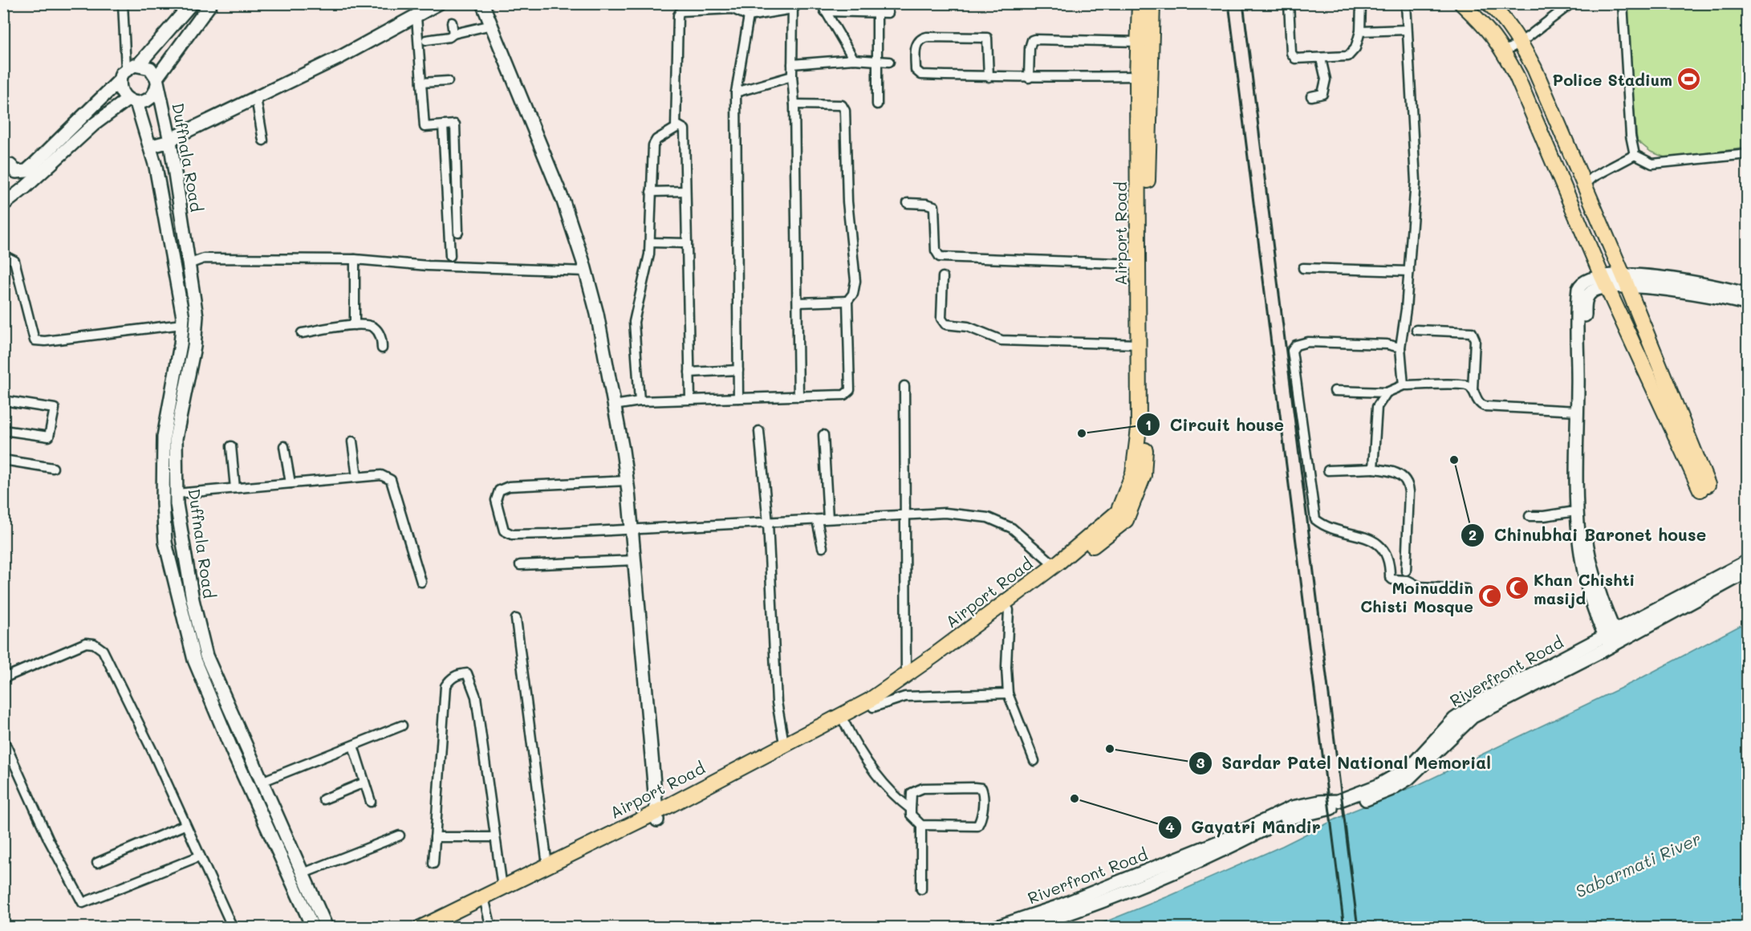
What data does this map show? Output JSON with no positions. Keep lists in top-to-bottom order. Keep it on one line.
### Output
{"streets":{"main road":["Duffnala Road","Airport Road","Riverfront Road"]},"water":["Sabarmati River"],"places":{"sports":["Police Stadium"],"other":["Circuit house","Chinubhai Baronet house","Sardar Patel National Memorial","Gayatri Mandir"],"mosque":["Khan Chishti masijd","Moinuddin Chisti Mosque"]}}
